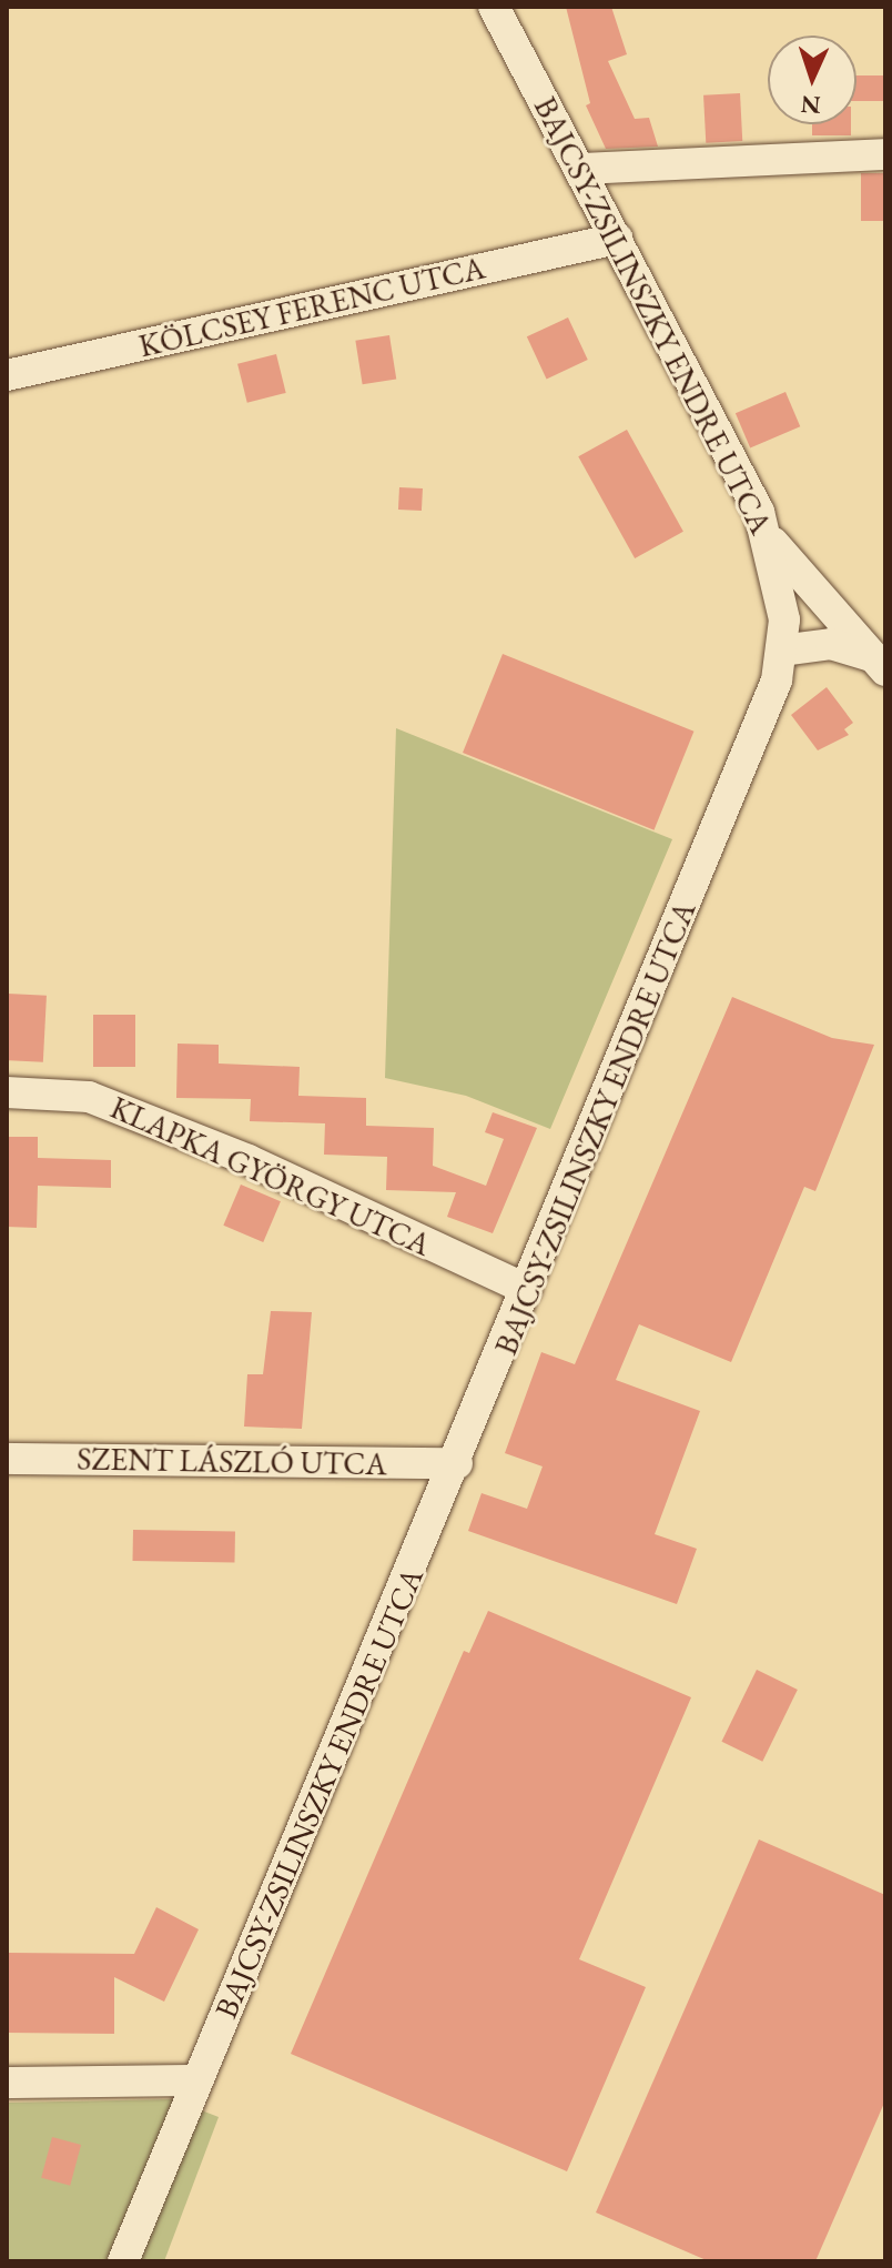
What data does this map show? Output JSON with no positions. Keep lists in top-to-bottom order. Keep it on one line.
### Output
{"streets":{"street":["KÖLCSEY FERENC UTCA","BAJCSY-ZSILINSZKY ENDRE UTCA","KLAPKA GYÖRGY UTCA","SZENT LÁSZLÓ UTCA"]},"crossings":[["KÖLCSEY FERENC UTCA","BAJCSY-ZSILINSZKY ENDRE UTCA"],["BAJCSY-ZSILINSZKY ENDRE UTCA","KLAPKA GYÖRGY UTCA"],["BAJCSY-ZSILINSZKY ENDRE UTCA","SZENT LÁSZLÓ UTCA"]],"north":"bottom"}
